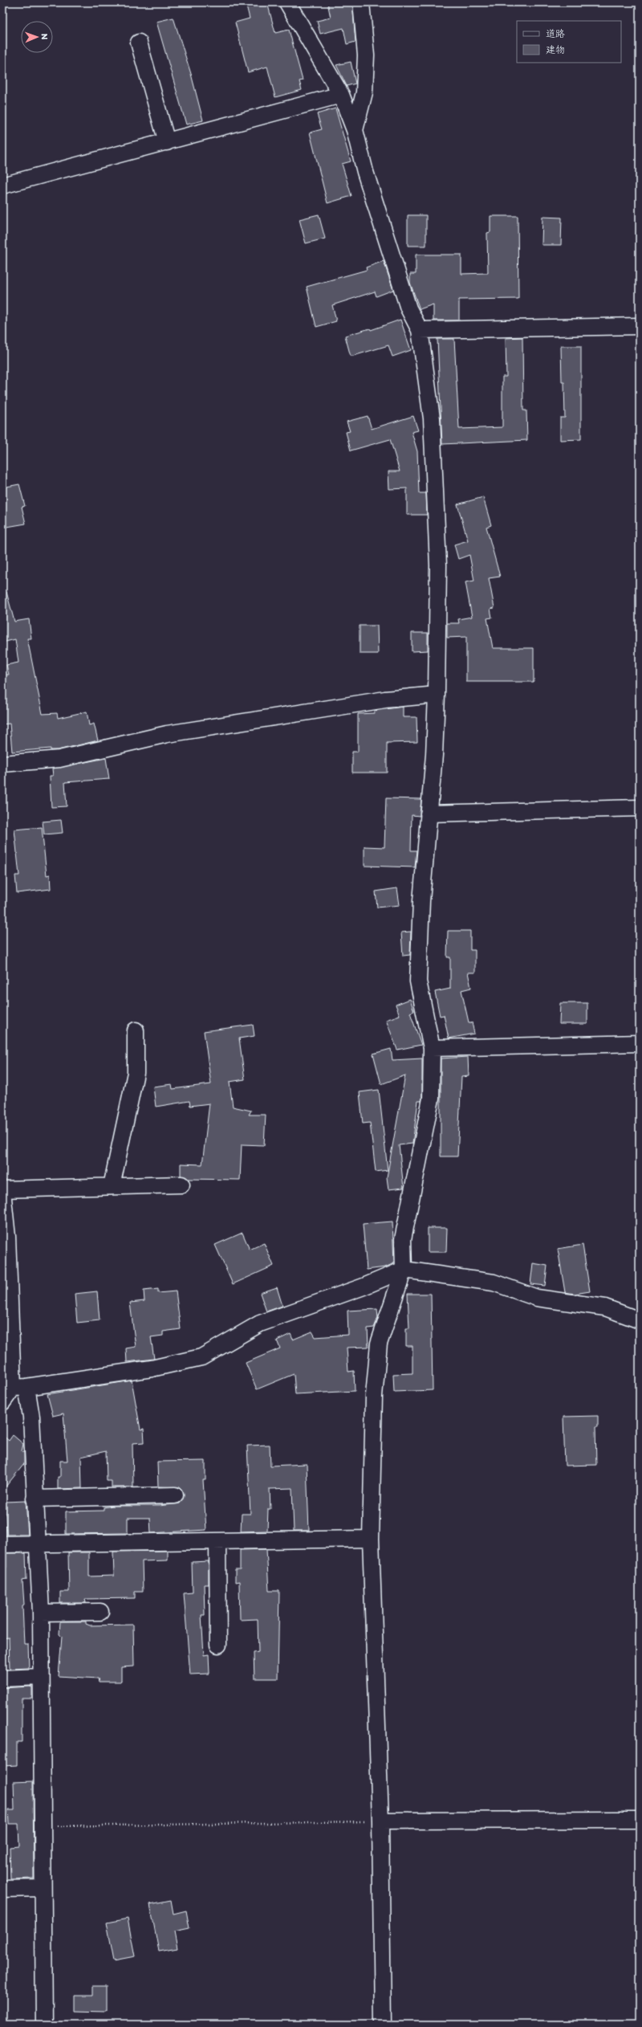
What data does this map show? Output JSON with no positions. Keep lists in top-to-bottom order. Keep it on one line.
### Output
{"legend":["道路","建物"],"north":"right"}
